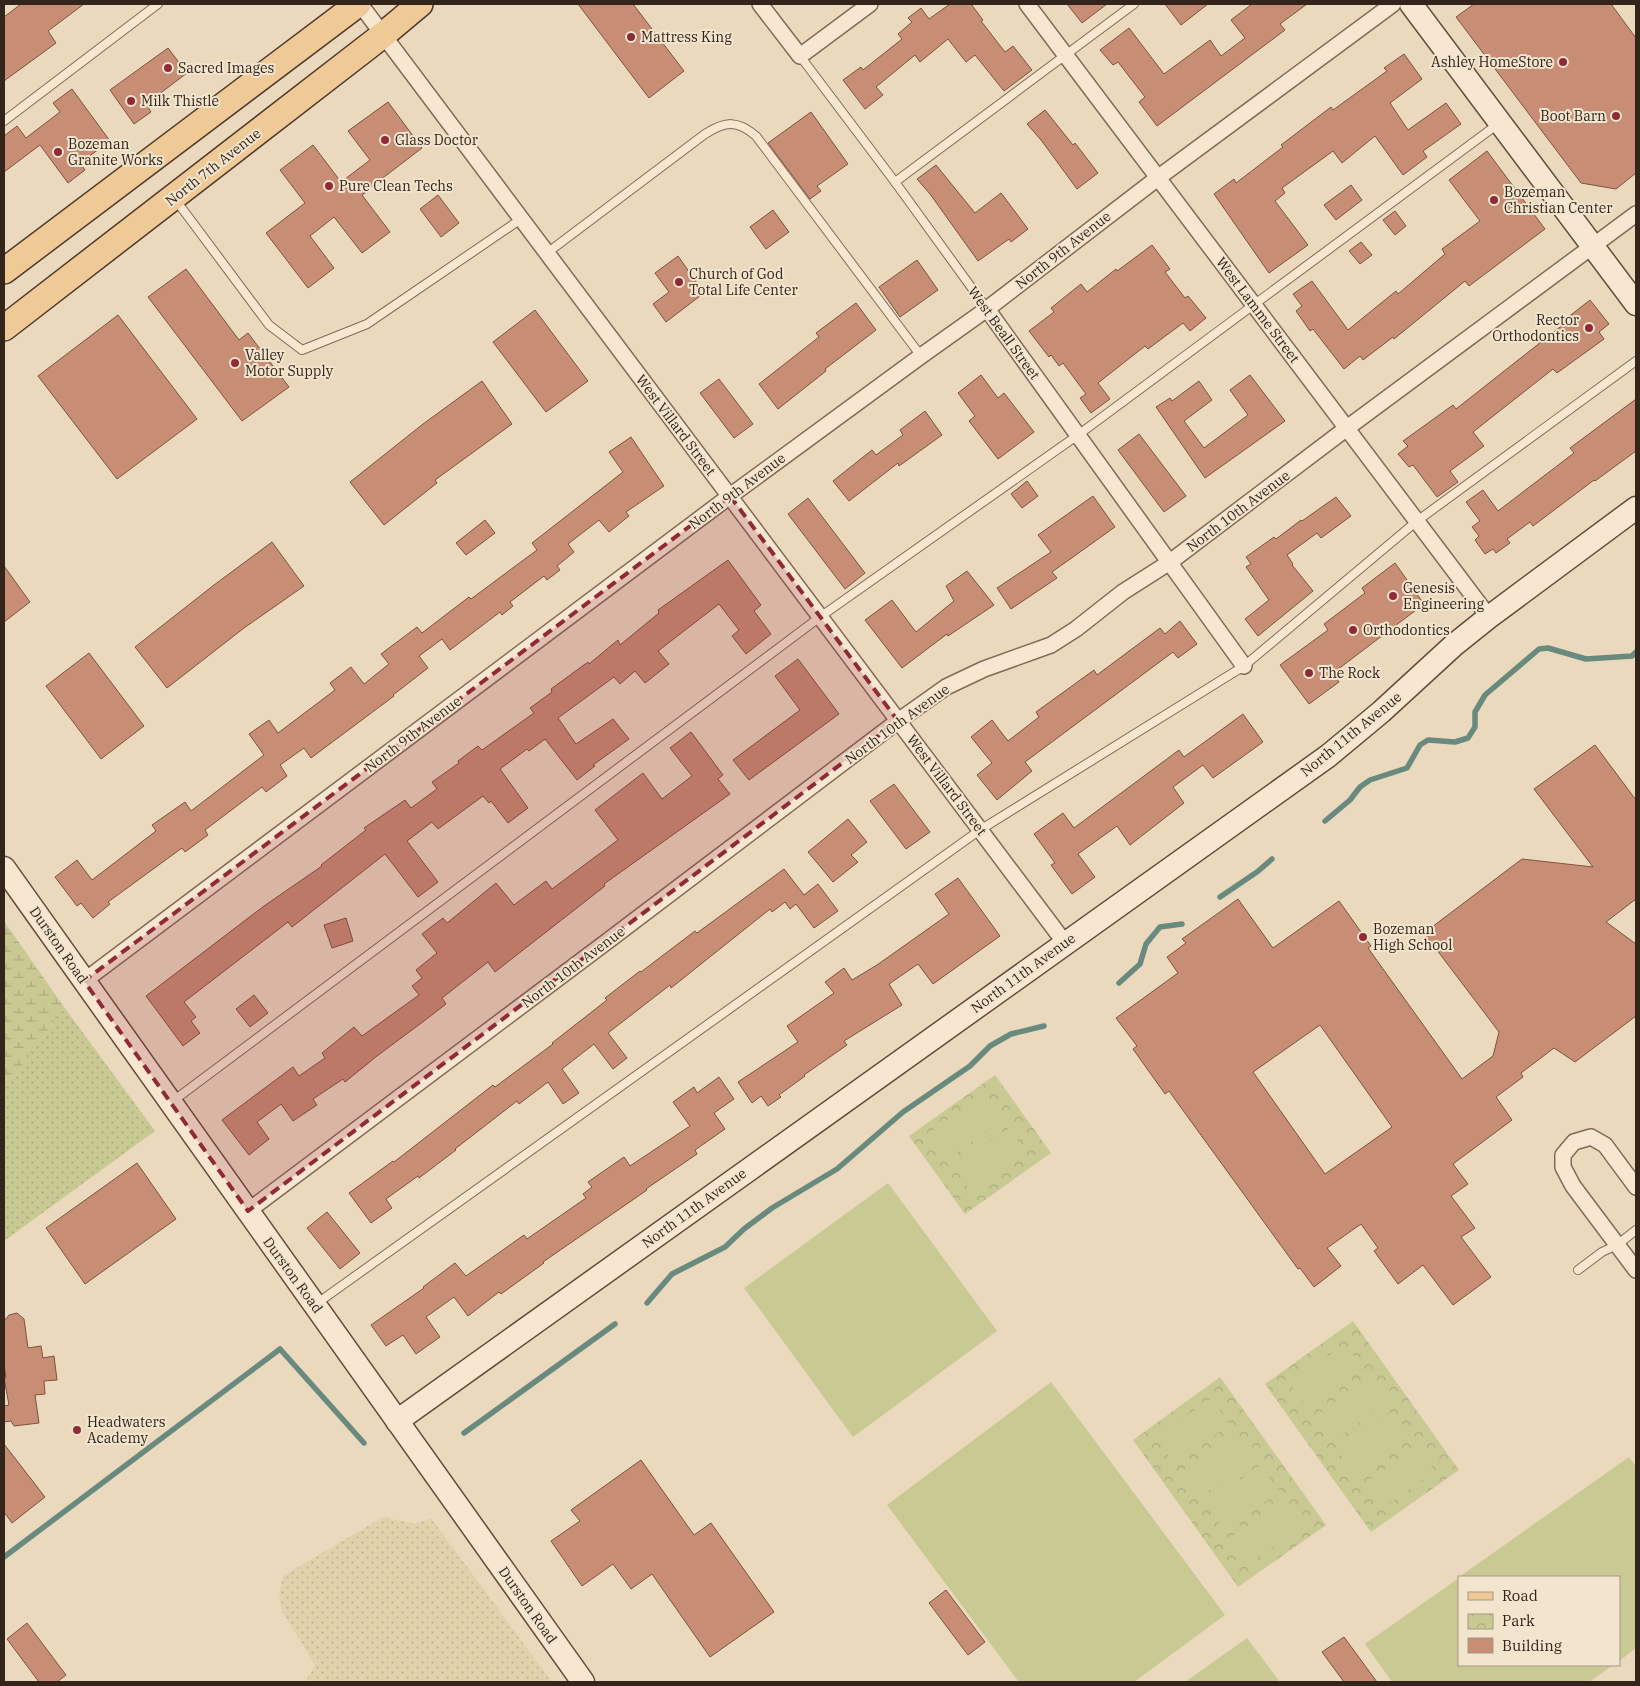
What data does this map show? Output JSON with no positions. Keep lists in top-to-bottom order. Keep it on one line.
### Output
{"streets":{"main road":["North 7th Avenue"],"street":["North 9th Avenue","West Lamme Street","West Beall Street","West Villard Street","North 10th Avenue","North 11th Avenue","Durston Road"]},"crossings":[["North 7th Avenue","West Villard Street"],["North 9th Avenue","West Lamme Street"],["North 9th Avenue","West Beall Street"],["North 9th Avenue","West Villard Street"],["North 9th Avenue","Durston Road"],["West Lamme Street","North 10th Avenue"],["West Lamme Street","North 11th Avenue"],["West Beall Street","North 10th Avenue"],["West Villard Street","North 10th Avenue"],["West Villard Street","North 11th Avenue"],["North 10th Avenue","Durston Road"],["North 11th Avenue","Durston Road"]],"places":["Mattress King","Ashley HomeStore","Sacred Images","Milk Thistle","Boot Barn","Glass Doctor","Bozeman Granite Works","Pure Clean Techs","Bozeman Christian Center","Church of God Total Life Center","Rector Orthodontics","Valley Motor Supply","Genesis Engineering","Orthodontics","The Rock","Bozeman High School","Headwaters Academy"],"legend":["Road","Park","Building"]}
